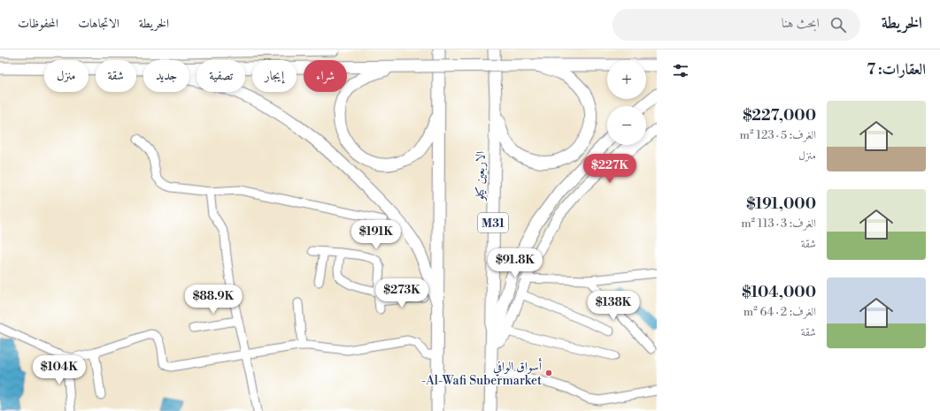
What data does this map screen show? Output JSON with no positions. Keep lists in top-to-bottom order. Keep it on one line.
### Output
{"streets":{"highway":["الاربعين كيلو","M31"]},"places":["أسواق الوافي -Al-Wafi Subermarket"],"page":{"header":"الخريطة","search":"ابحث هنا","nav":["الخريطة","الاتجاهات","المحفوظات"],"heading":"العقارات: 7","map_buttons":["+","−"],"chip":["شراء","إيجار","تصفية","جديد","شقة","منزل"],"list":[{"name":"$227,000","note":"الغرف: 5 · 123 m² · منزل"},{"name":"$191,000","note":"الغرف: 3 · 113 m² · شقة"},{"name":"$104,000","note":"الغرف: 2 · 64 m² · شقة"}],"price":["$227K","$191K","$91.8K","$273K","$88.9K","$138K","$104K"]}}
